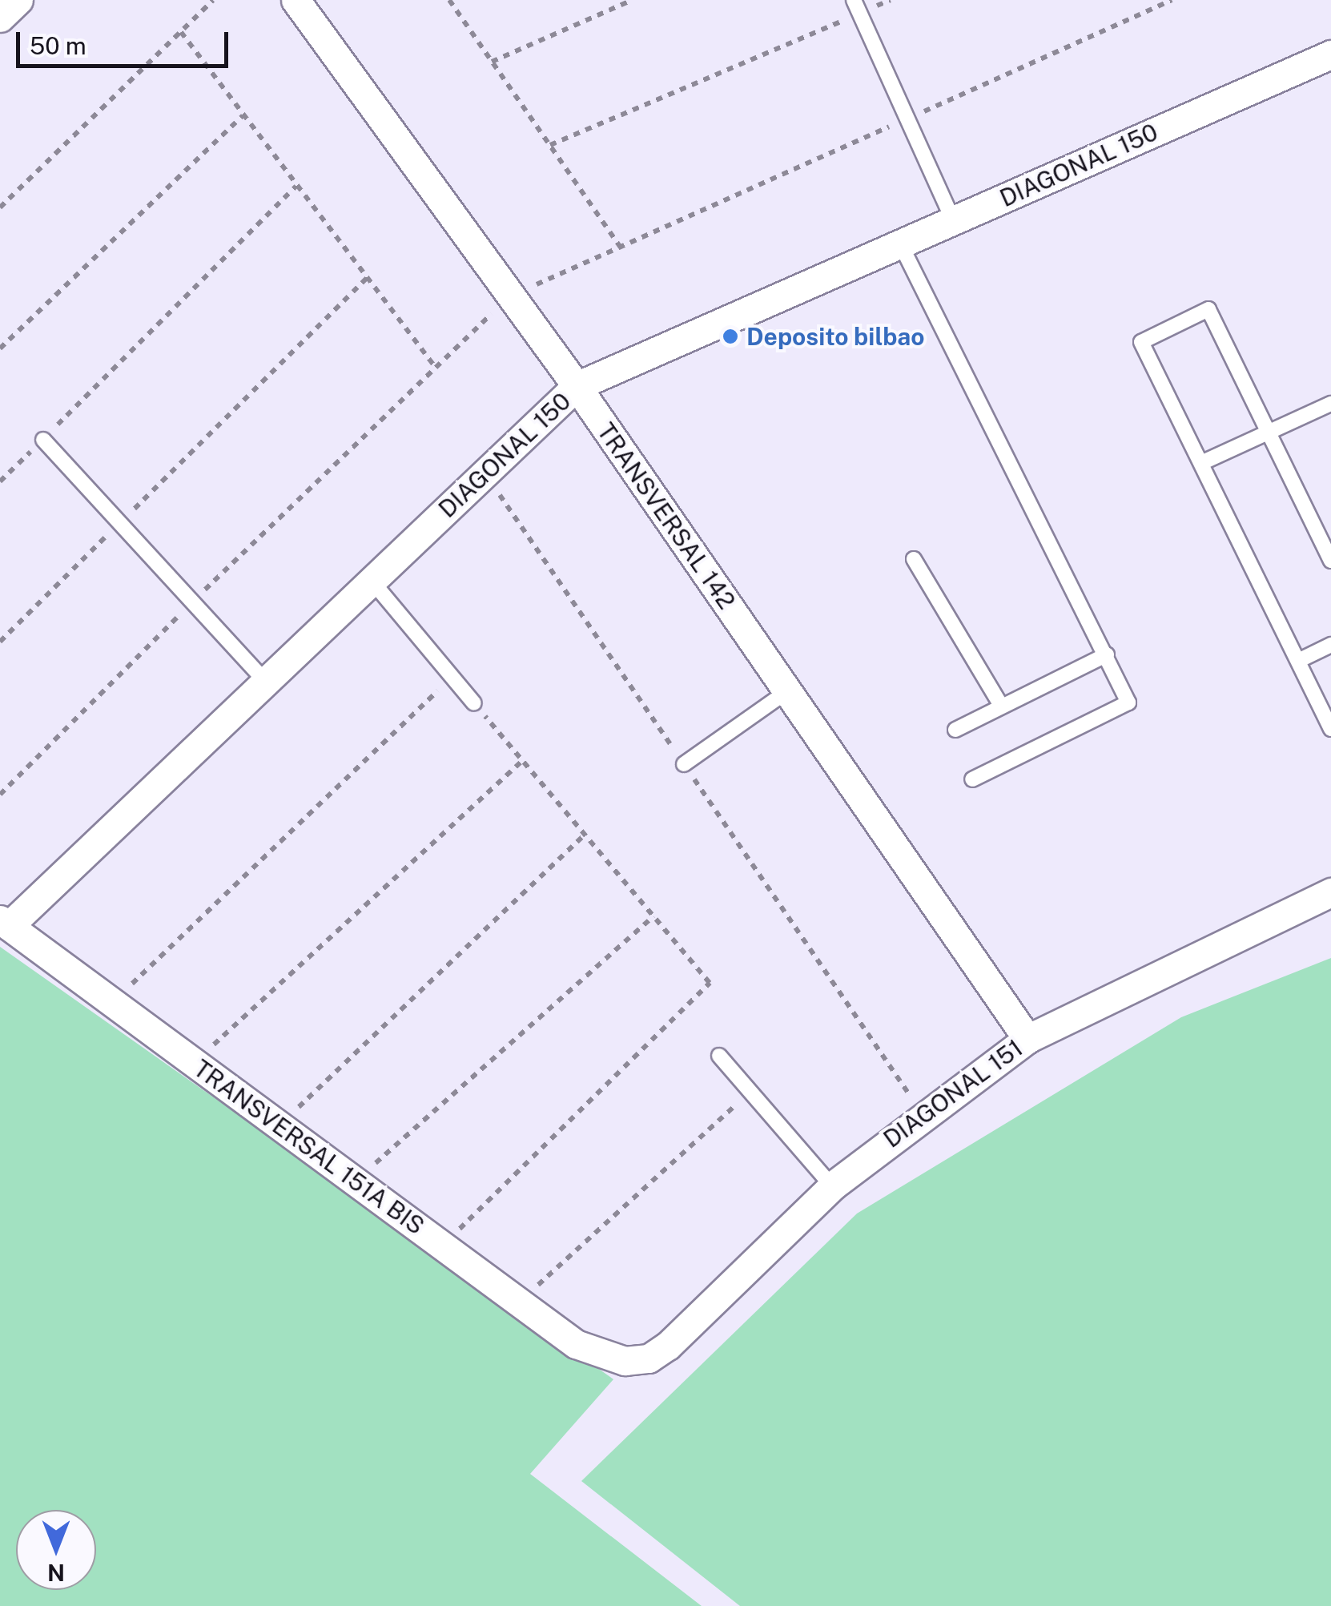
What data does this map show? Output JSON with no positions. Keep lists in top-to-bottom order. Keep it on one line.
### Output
{"streets":{"street":["DIAGONAL 150","TRANSVERSAL 142","DIAGONAL 151","TRANSVERSAL 151A BIS"]},"crossings":[["DIAGONAL 150","TRANSVERSAL 142"],["DIAGONAL 150","TRANSVERSAL 151A BIS"],["TRANSVERSAL 142","DIAGONAL 151"],["DIAGONAL 151","TRANSVERSAL 151A BIS"]],"places":["Deposito bilbao"],"scale_bar":"50 m","north":"bottom"}
